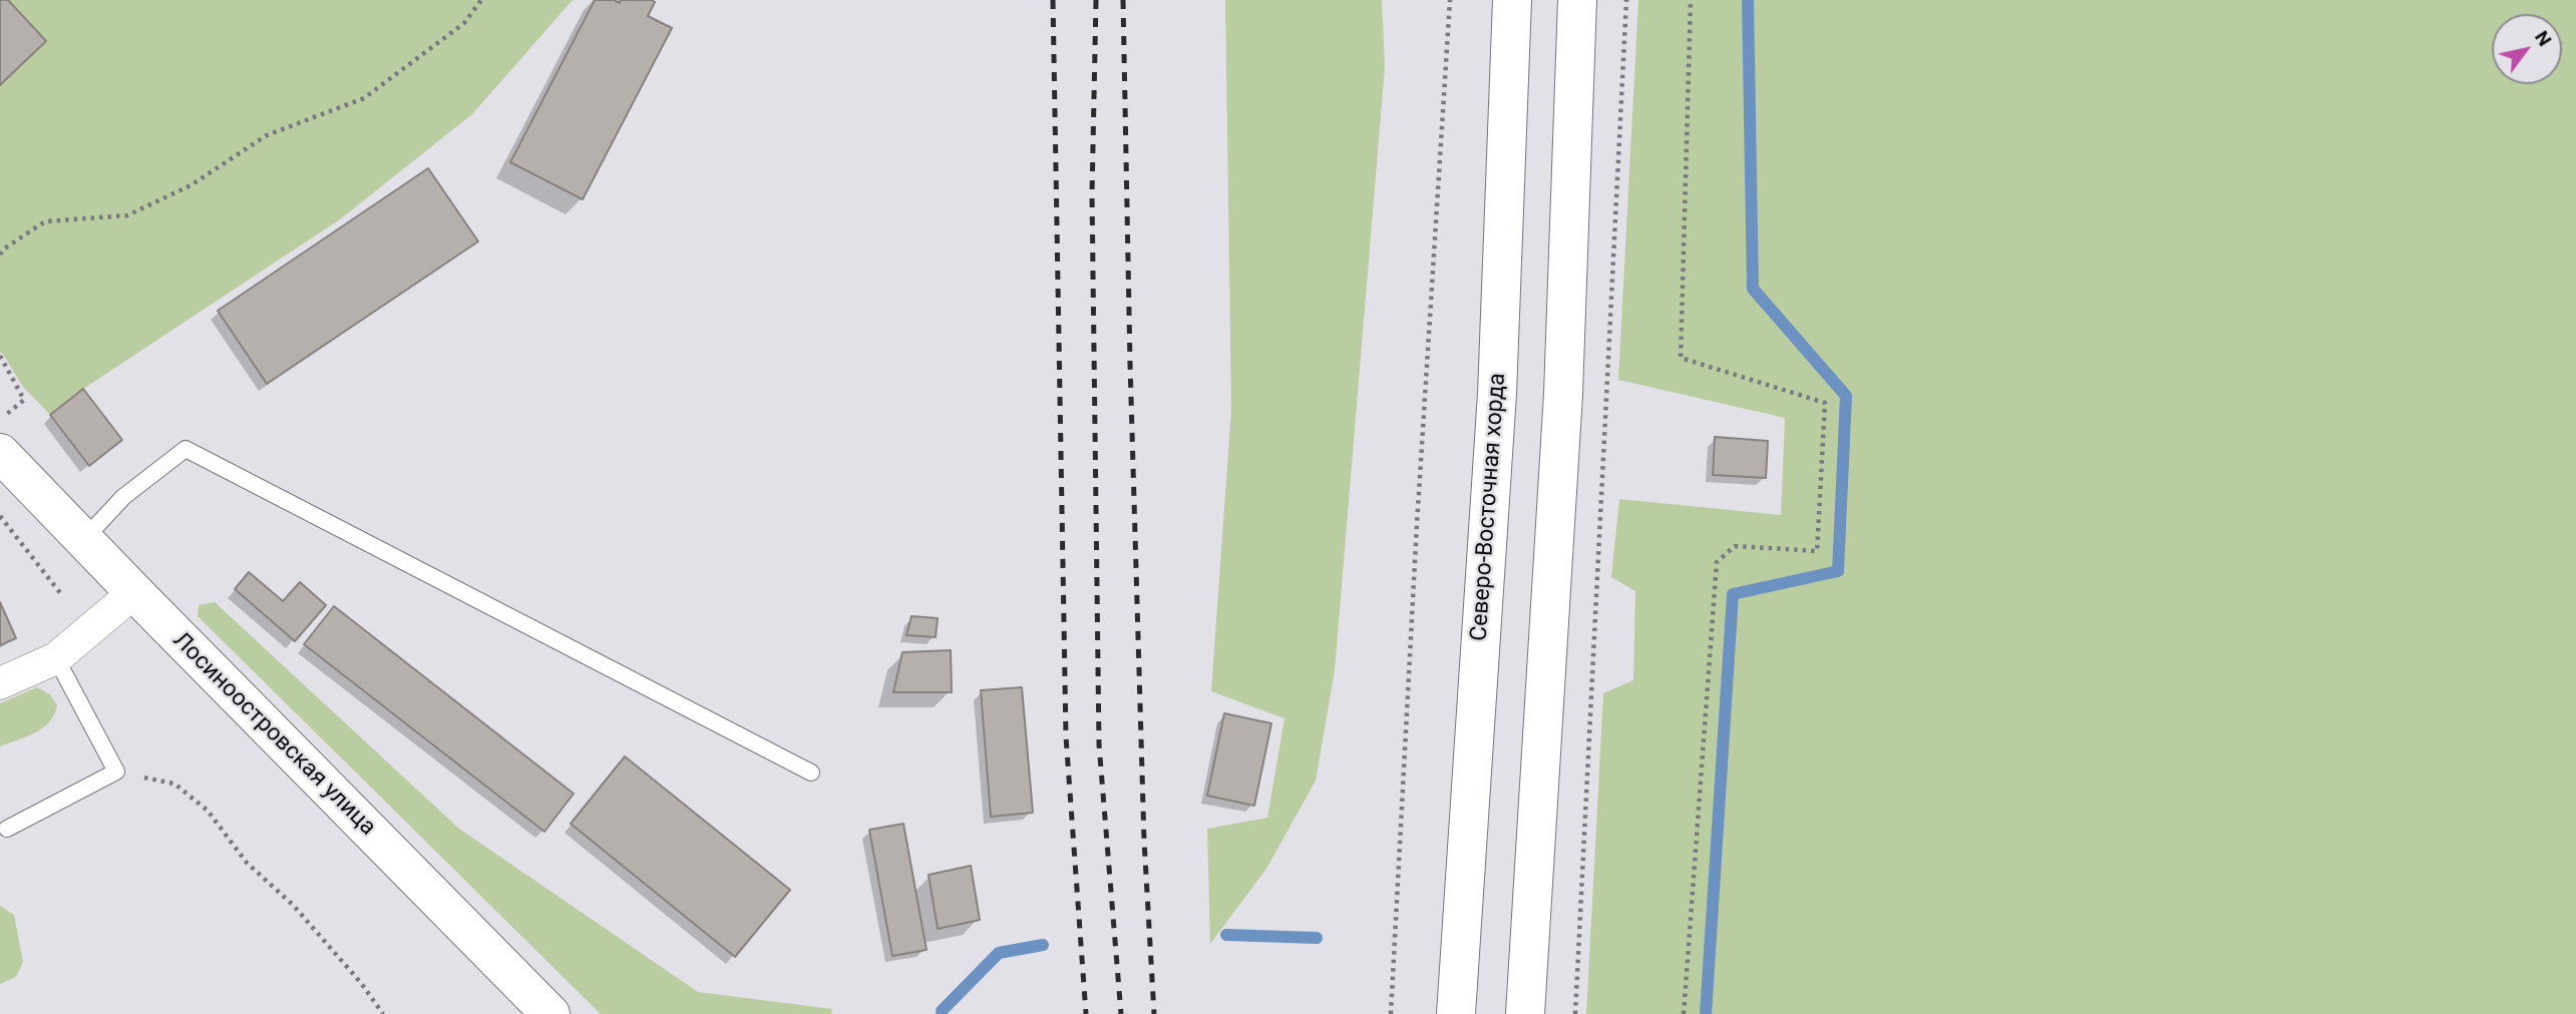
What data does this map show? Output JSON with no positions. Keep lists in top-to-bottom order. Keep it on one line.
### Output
{"streets":{"main road":["Северо-Восточная хорда","Лосиноостровская улица"]},"north":"top right"}
